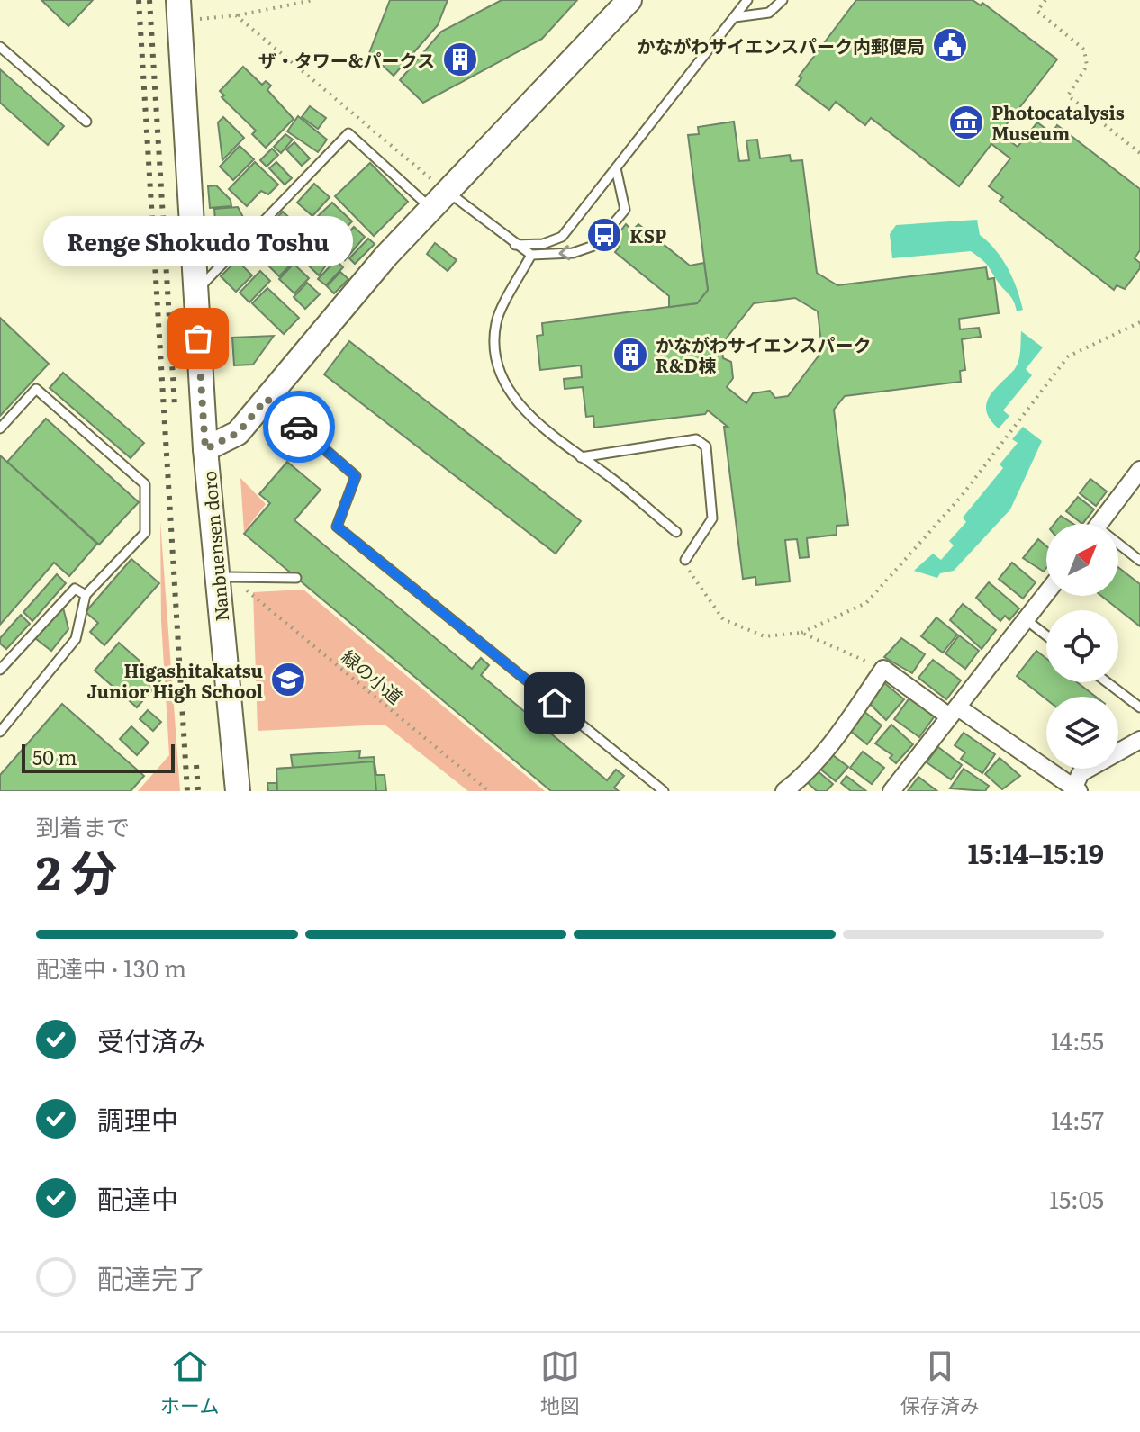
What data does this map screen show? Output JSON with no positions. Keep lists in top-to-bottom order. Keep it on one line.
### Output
{"streets":{"street":["Nanbuensen doro"],"path":["緑の小道"]},"crossings":[["Nanbuensen doro","緑の小道"]],"places":{"public building":["かながわサイエンスパーク内郵便局"],"building":["ザ・タワー&パークス","かながわサイエンスパーク R&D棟"],"museum":["Photocatalysis Museum"],"bus stop":["KSP"],"other":["Renge Shokudo Toshu"],"school or university":["Higashitakatsu Junior High School"]},"scale_bar":"50 m","north":"top right","page":{"bubble":"Renge Shokudo Toshu","scale":"50 m","heading":["2 分","到着まで","15:14–15:19"],"bar":"配達中 · 130 m","list":[["受付済み","14:55"],["調理中","14:57"],["配達中","15:05"],"配達完了"],"tabs":["ホーム","地図","保存済み"]}}
